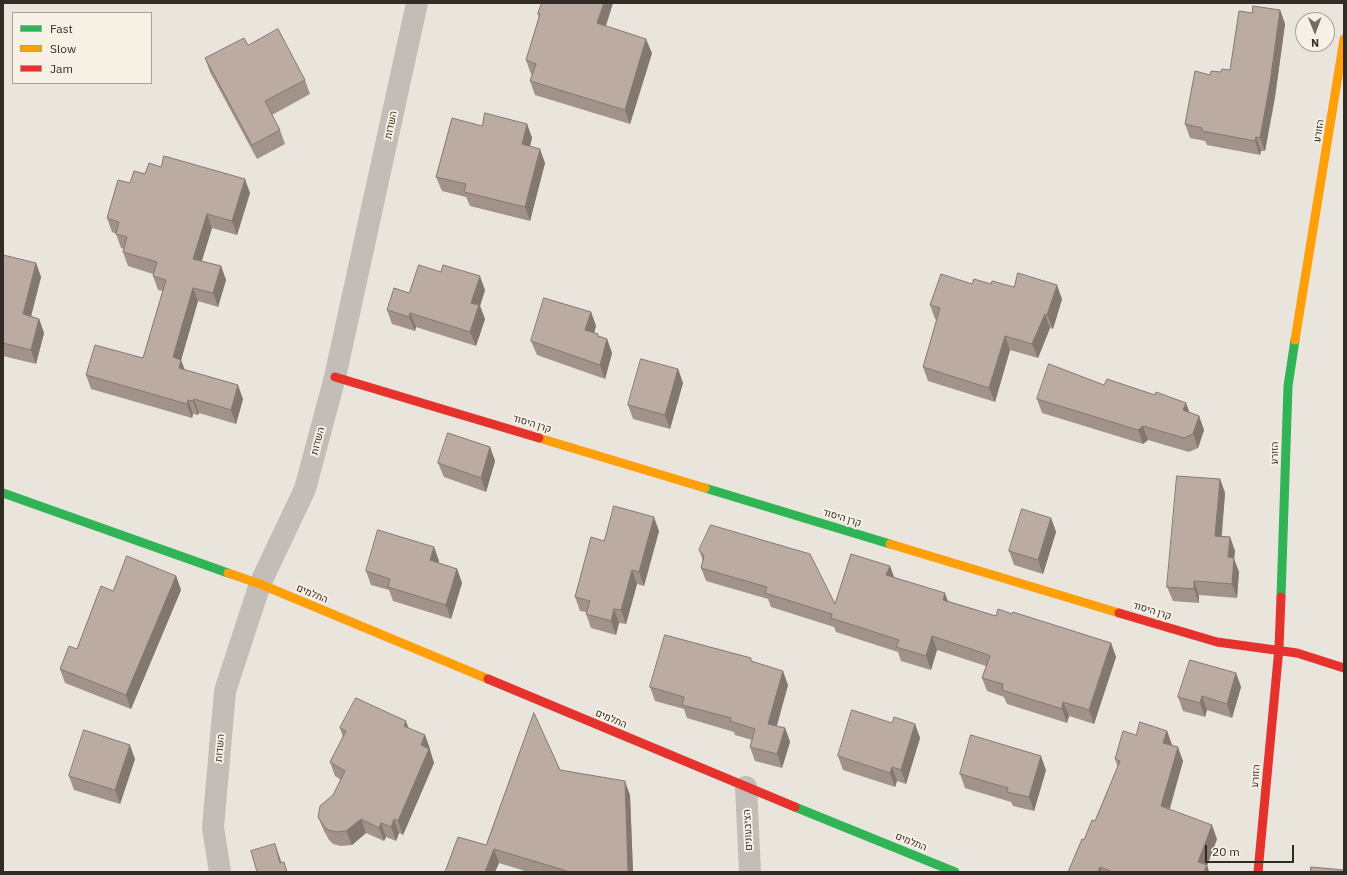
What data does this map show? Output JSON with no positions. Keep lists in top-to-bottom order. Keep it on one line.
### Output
{"streets":{"street":["השדות","הזורע","קרן היסוד","התלמים","הציבעונים"]},"crossings":[["השדות","קרן היסוד"],["השדות","התלמים"],["הזורע","קרן היסוד"],["התלמים","הציבעונים"]],"legend":["Fast","Slow","Jam"],"scale_bar":"20 m","north":"bottom"}
